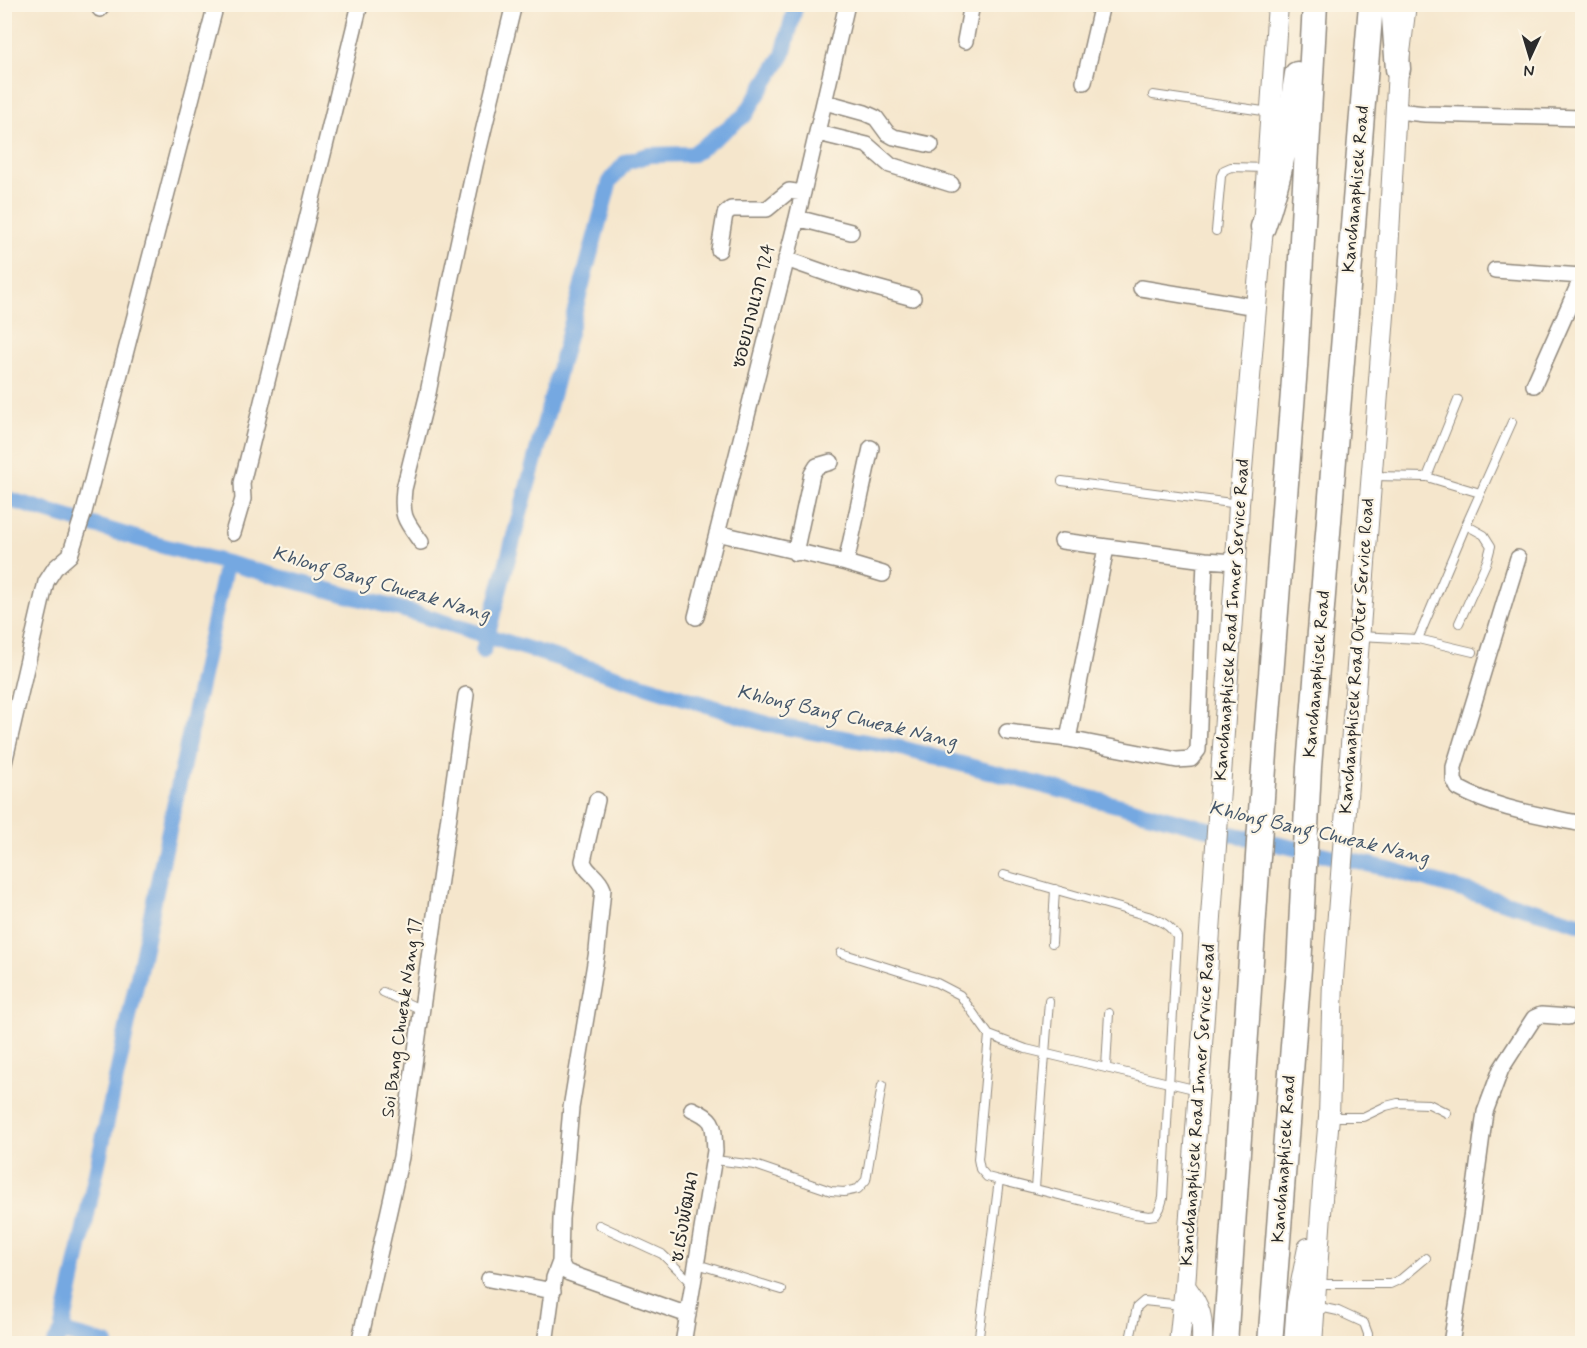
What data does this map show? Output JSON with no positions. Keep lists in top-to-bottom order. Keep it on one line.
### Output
{"streets":{"highway":["Kanchanaphisek Road"],"main road":["Kanchanaphisek Road Inner Service Road","Kanchanaphisek Road Outer Service Road"],"street":["ซอยบางแวก 124","Soi Bang Chueak Nang 17","ซ.เร่งพัฒนา"]},"water":["Khlong Bang Chueak Nang"],"north":"bottom"}
